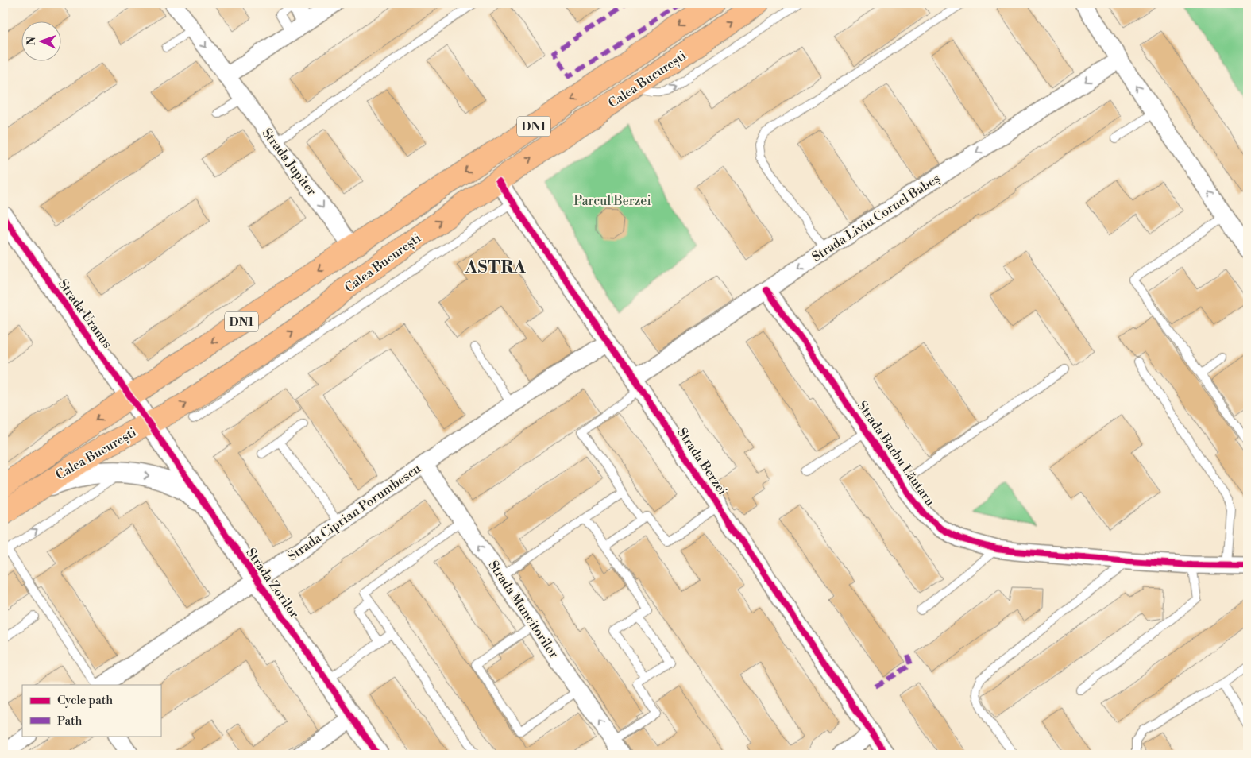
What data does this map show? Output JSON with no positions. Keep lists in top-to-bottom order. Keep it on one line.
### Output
{"streets":{"main road":["Calea București","DN1"],"street":["Strada Jupiter","Strada Liviu Cornel Babeș","Strada Uranus","Strada Barbu Lăutaru","Strada Berzei","Strada Ciprian Porumbescu","Strada Zorilor","Strada Muncitorilor"]},"crossings":[["Calea București","Strada Jupiter"],["Calea București","Strada Uranus"],["Calea București","Strada Berzei"],["Calea București","Strada Zorilor"],["Strada Liviu Cornel Babeș","Strada Barbu Lăutaru"],["Strada Liviu Cornel Babeș","Strada Berzei"],["Strada Uranus","Strada Zorilor"],["Strada Berzei","Strada Ciprian Porumbescu"],["Strada Ciprian Porumbescu","Strada Zorilor"],["Strada Ciprian Porumbescu","Strada Muncitorilor"]],"one_way":["Strada Jupiter","Strada Liviu Cornel Babeș","Strada Muncitorilor"],"districts":["ASTRA"],"parks":["Parcul Berzei"],"legend":["Cycle path","Path"],"north":"left"}
